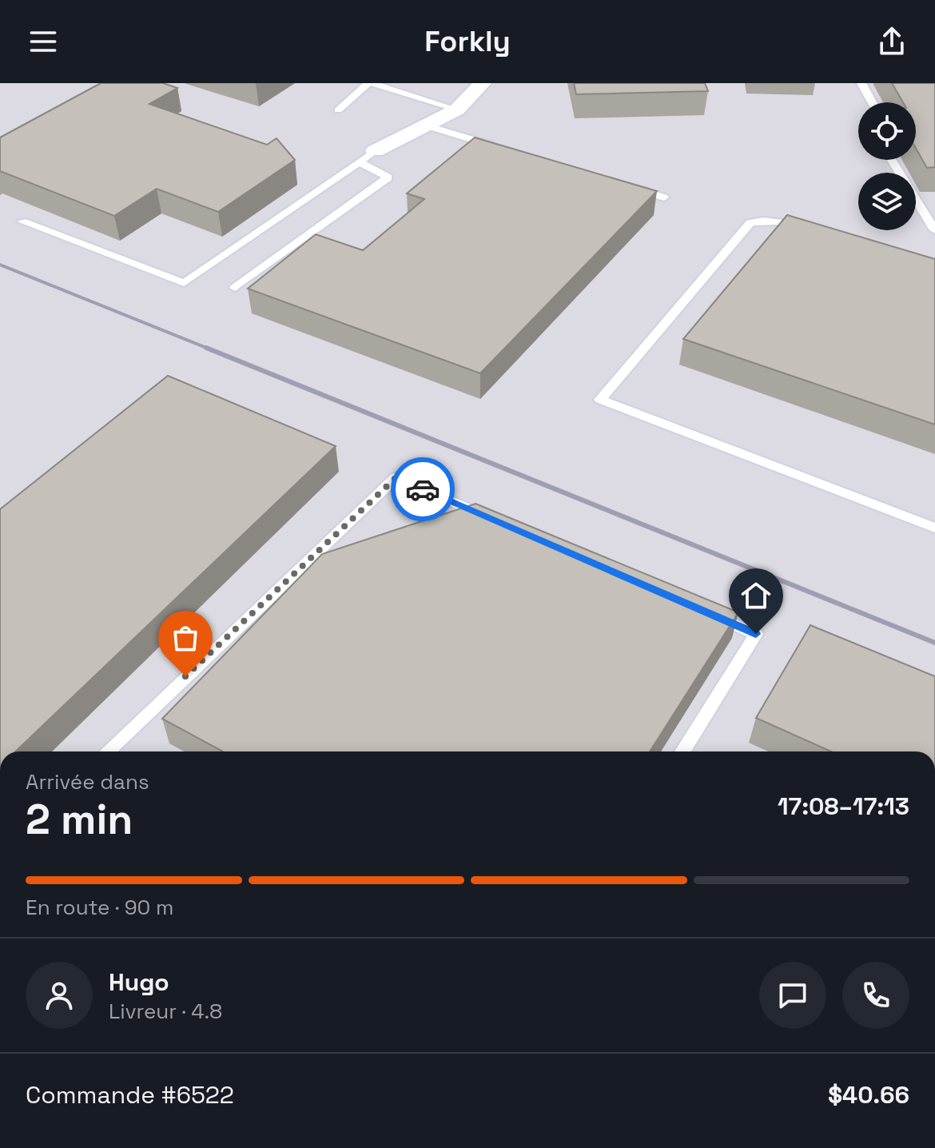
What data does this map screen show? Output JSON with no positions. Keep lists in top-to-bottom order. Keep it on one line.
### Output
{"page":{"header":"Forkly","heading":["2 min","Arrivée dans","17:08–17:13"],"panel":["Hugo","Livreur · 4.8","Commande #6522","$40.66"],"bar":"En route · 90 m"}}
